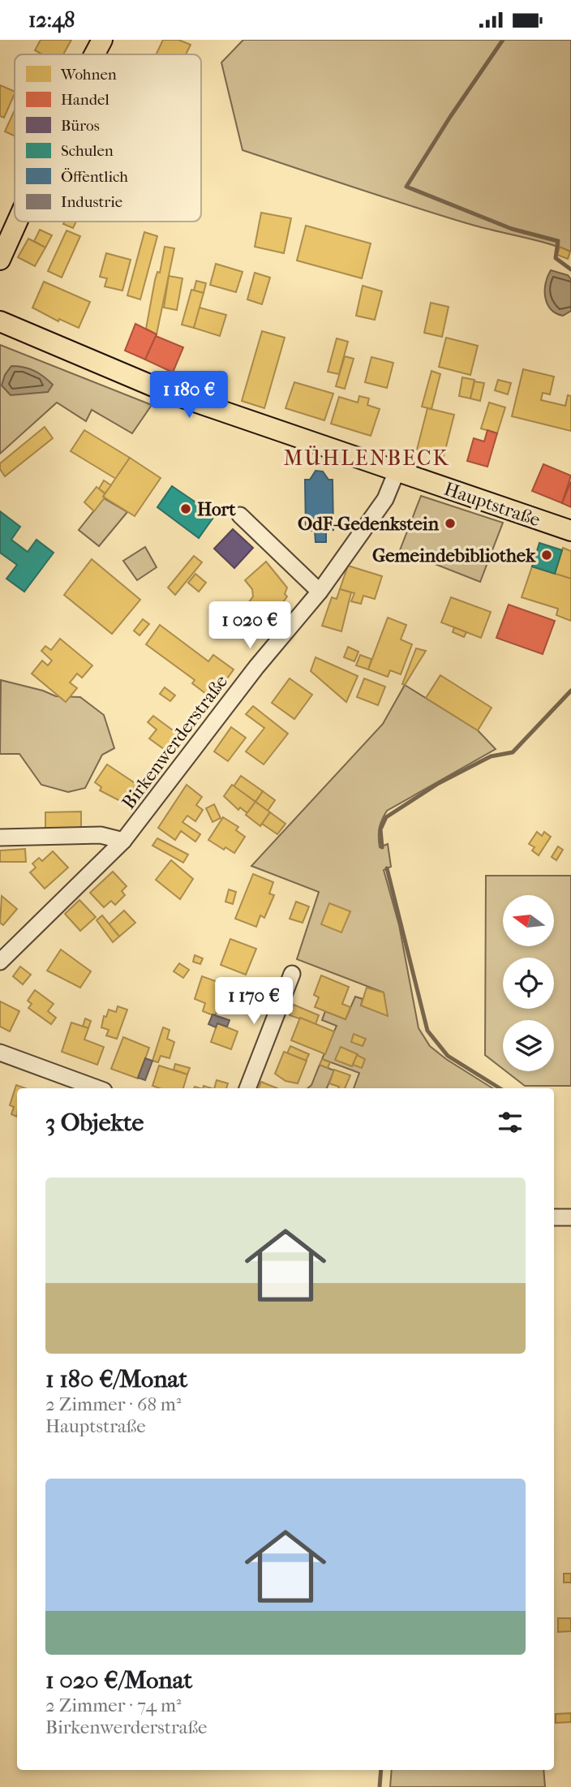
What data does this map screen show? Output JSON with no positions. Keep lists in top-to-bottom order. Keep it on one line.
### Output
{"streets":{"main road":["Hauptstraße"],"street":["Birkenwerderstraße"]},"crossings":[["Hauptstraße","Birkenwerderstraße"]],"districts":["MÜHLENBECK"],"places":["Hort","OdF-Gedenkstein","Gemeindebibliothek"],"legend":["Wohnen","Handel","Büros","Schulen","Öffentlich","Industrie"],"north":"left","page":{"status":"12:48","price":["1 180 €","1 020 €","1 170 €"],"heading":"3 Objekte","list":[{"name":"1 180 €/Monat","note":"2 Zimmer · 68 m² · Hauptstraße"},{"name":"1 020 €/Monat","note":"2 Zimmer · 74 m² · Birkenwerderstraße"}]}}
